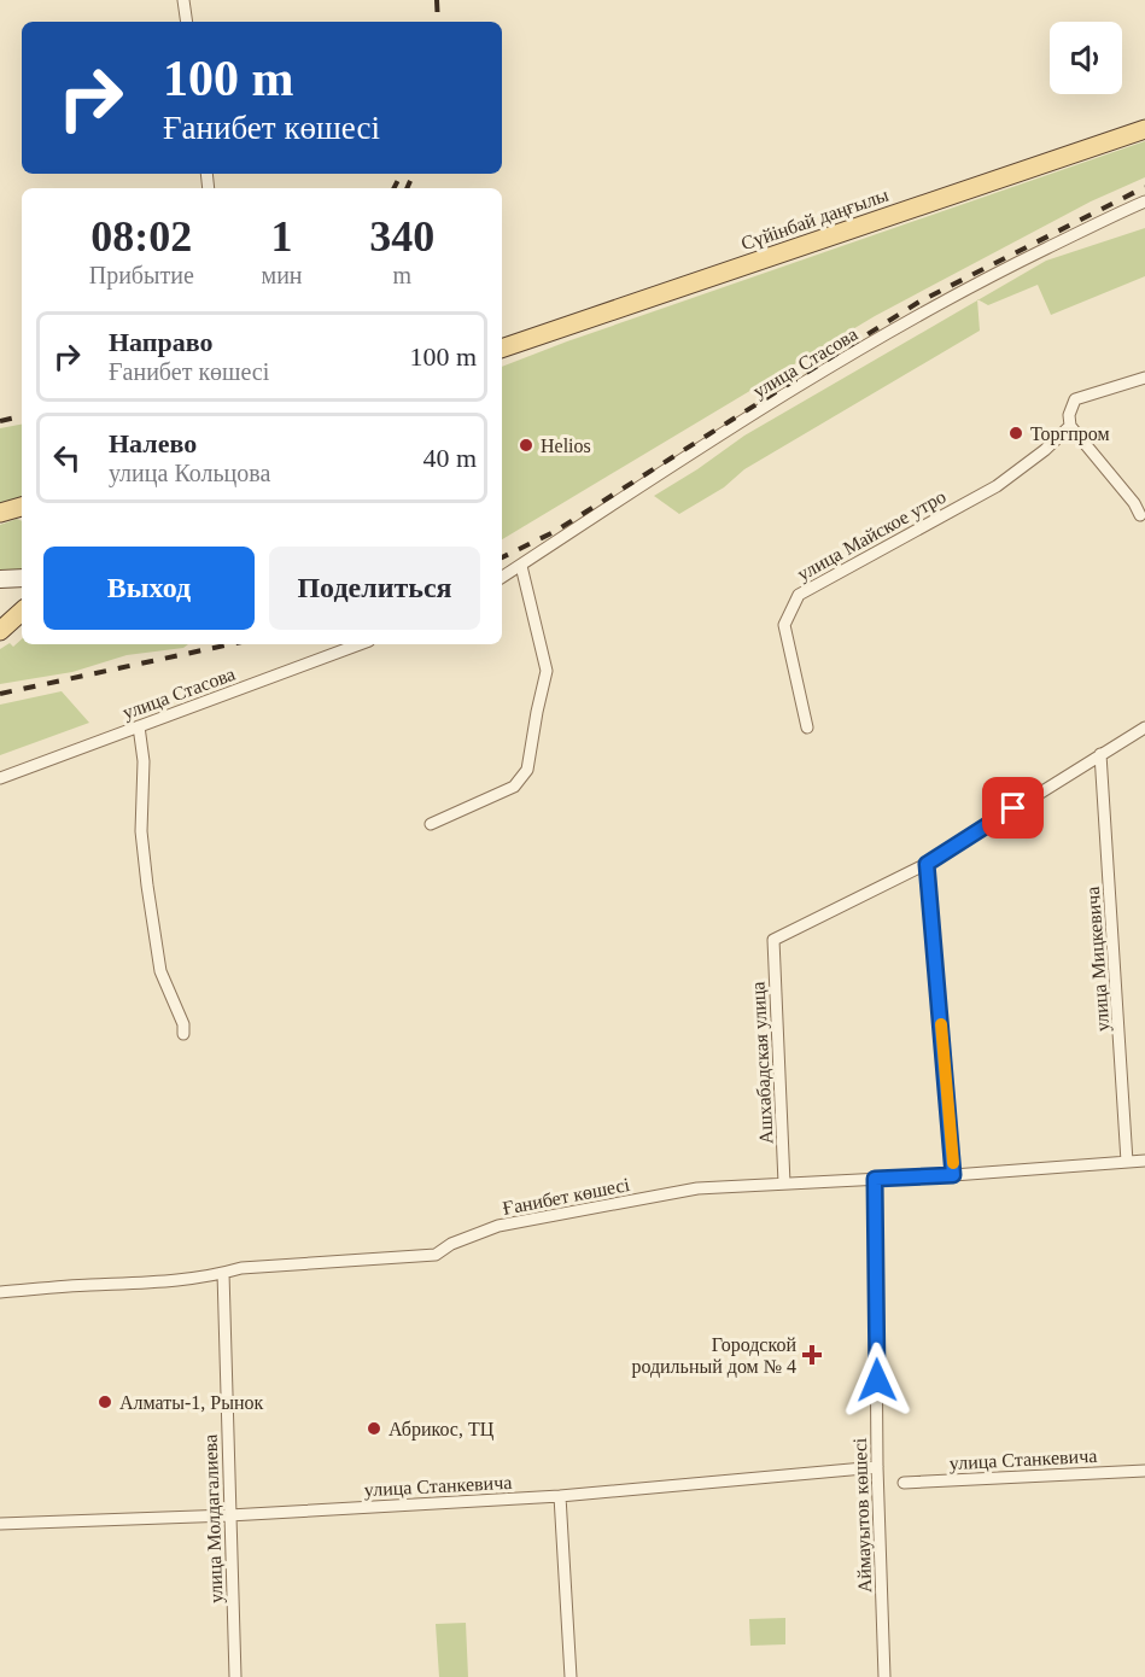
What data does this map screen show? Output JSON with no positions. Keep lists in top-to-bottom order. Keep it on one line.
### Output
{"streets":{"main road":["Сүйінбай даңғылы"],"street":["улица Стасова","улица Майское утро","улица Мицкевича","Ашхабадская улица","Ғанибет көшесі","улица Станкевича","Аймауытов көшесі","улица Молдагалиева"]},"crossings":[["улица Мицкевича","Ғанибет көшесі"],["Ашхабадская улица","Ғанибет көшесі"],["Ғанибет көшесі","Аймауытов көшесі"],["Ғанибет көшесі","улица Молдагалиева"],["улица Станкевича","Аймауытов көшесі"],["улица Станкевича","улица Молдагалиева"]],"places":{"other":["Торгпром","Helios","Алматы-1, Рынок","Абрикос, ТЦ"],"health":["Городской родильный дом № 4"]},"page":{"turn":["100 m","Ғанибет көшесі"],"eta":["08:02","Прибытие","1","мин","340","m"],"list":[{"name":"Направо","note":"Ғанибет көшесі","value":"100 m"},{"name":"Налево","note":"улица Кольцова","value":"40 m"}],"buttons":["Выход","Поделиться"]}}
